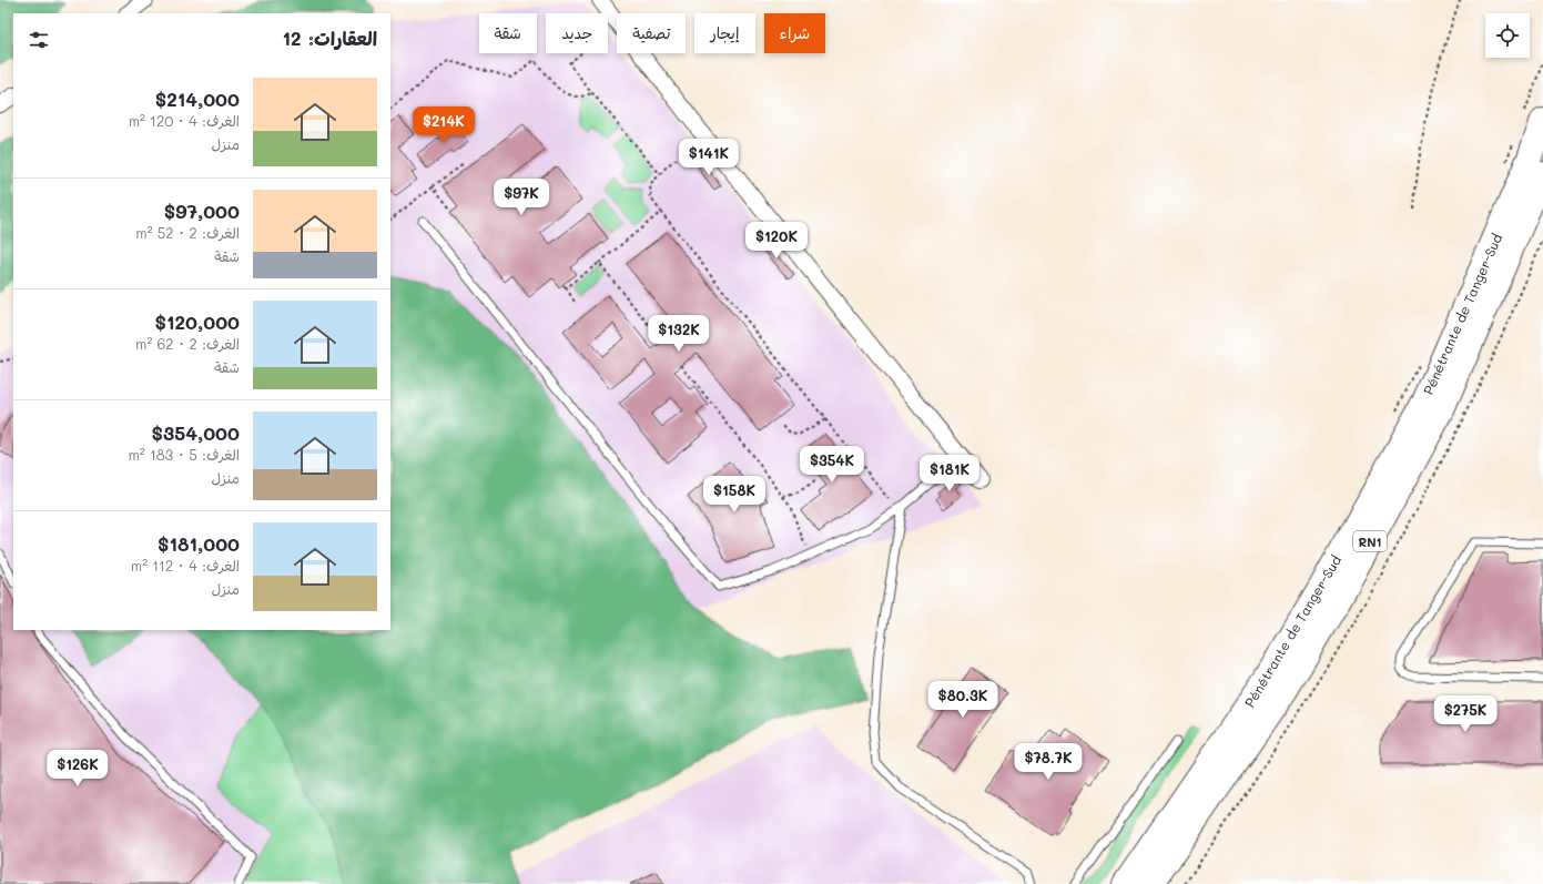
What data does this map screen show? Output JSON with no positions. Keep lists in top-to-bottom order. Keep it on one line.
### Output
{"streets":{"highway":["Pénétrante de Tanger-Sud","RN1"]},"page":{"chip":["شراء","إيجار","تصفية","جديد","شقة"],"heading":"العقارات: 12","list":[{"name":"$214,000","note":"الغرف: 4 · 120 m² · منزل"},{"name":"$97,000","note":"الغرف: 2 · 52 m² · شقة"},{"name":"$120,000","note":"الغرف: 2 · 62 m² · شقة"},{"name":"$354,000","note":"الغرف: 5 · 183 m² · منزل"},{"name":"$181,000","note":"الغرف: 4 · 112 m² · منزل"}],"price":["$214K","$141K","$97K","$120K","$132K","$354K","$181K","$158K","$80.3K","$275K","$78.7K","$126K"]}}
